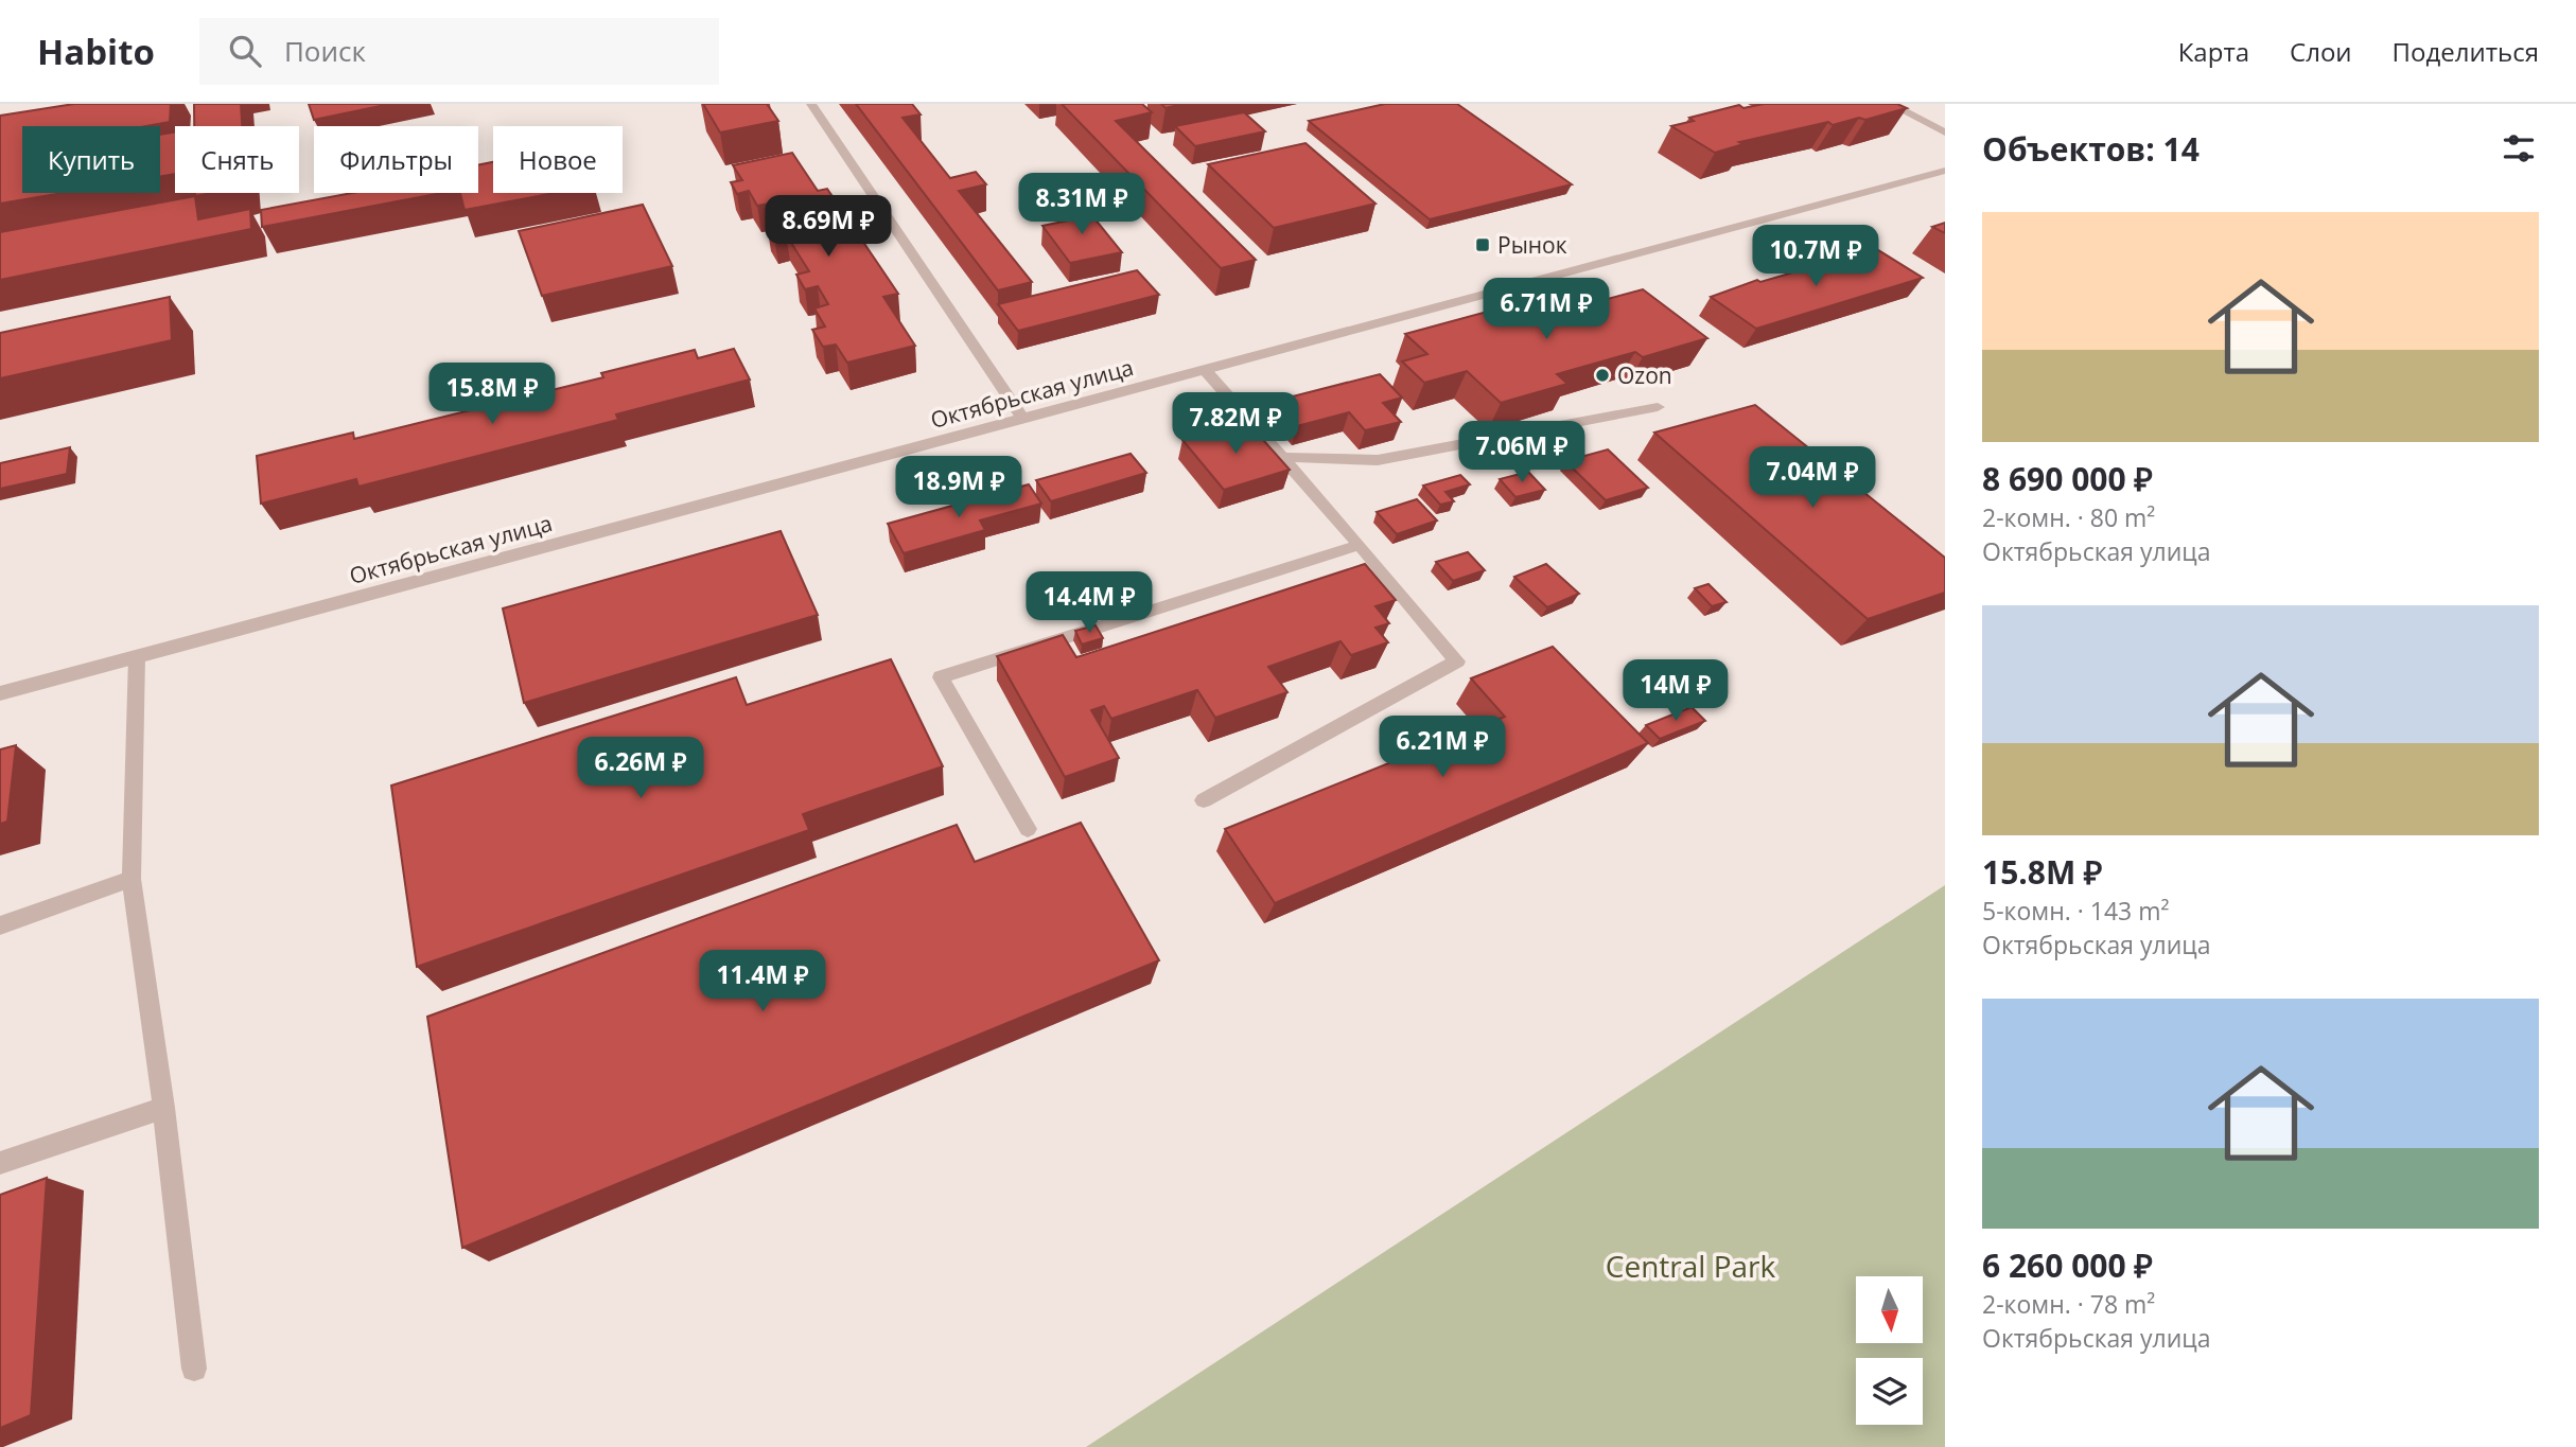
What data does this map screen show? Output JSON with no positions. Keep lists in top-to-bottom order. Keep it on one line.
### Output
{"streets":{"street":["Октябрьская улица"]},"parks":["Central Park"],"places":{"transit":["Рынок"],"other":["Ozon"]},"north":"bottom","page":{"header":"Habito","search":"Поиск","nav":["Карта","Слои","Поделиться"],"heading":"Объектов: 14","chip":["Купить","Снять","Фильтры","Новое"],"price":["8.31M ₽","8.69M ₽","10.7M ₽","6.71M ₽","15.8M ₽","7.82M ₽","7.06M ₽","7.04M ₽","18.9M ₽","14.4M ₽","14M ₽","6.21M ₽","6.26M ₽","11.4M ₽"],"list":[{"name":"8 690 000 ₽","note":"2-комн. · 80 m² · Октябрьская улица"},{"name":"15.8M ₽","note":"5-комн. · 143 m² · Октябрьская улица"},{"name":"6 260 000 ₽","note":"2-комн. · 78 m² · Октябрьская улица"}]}}
